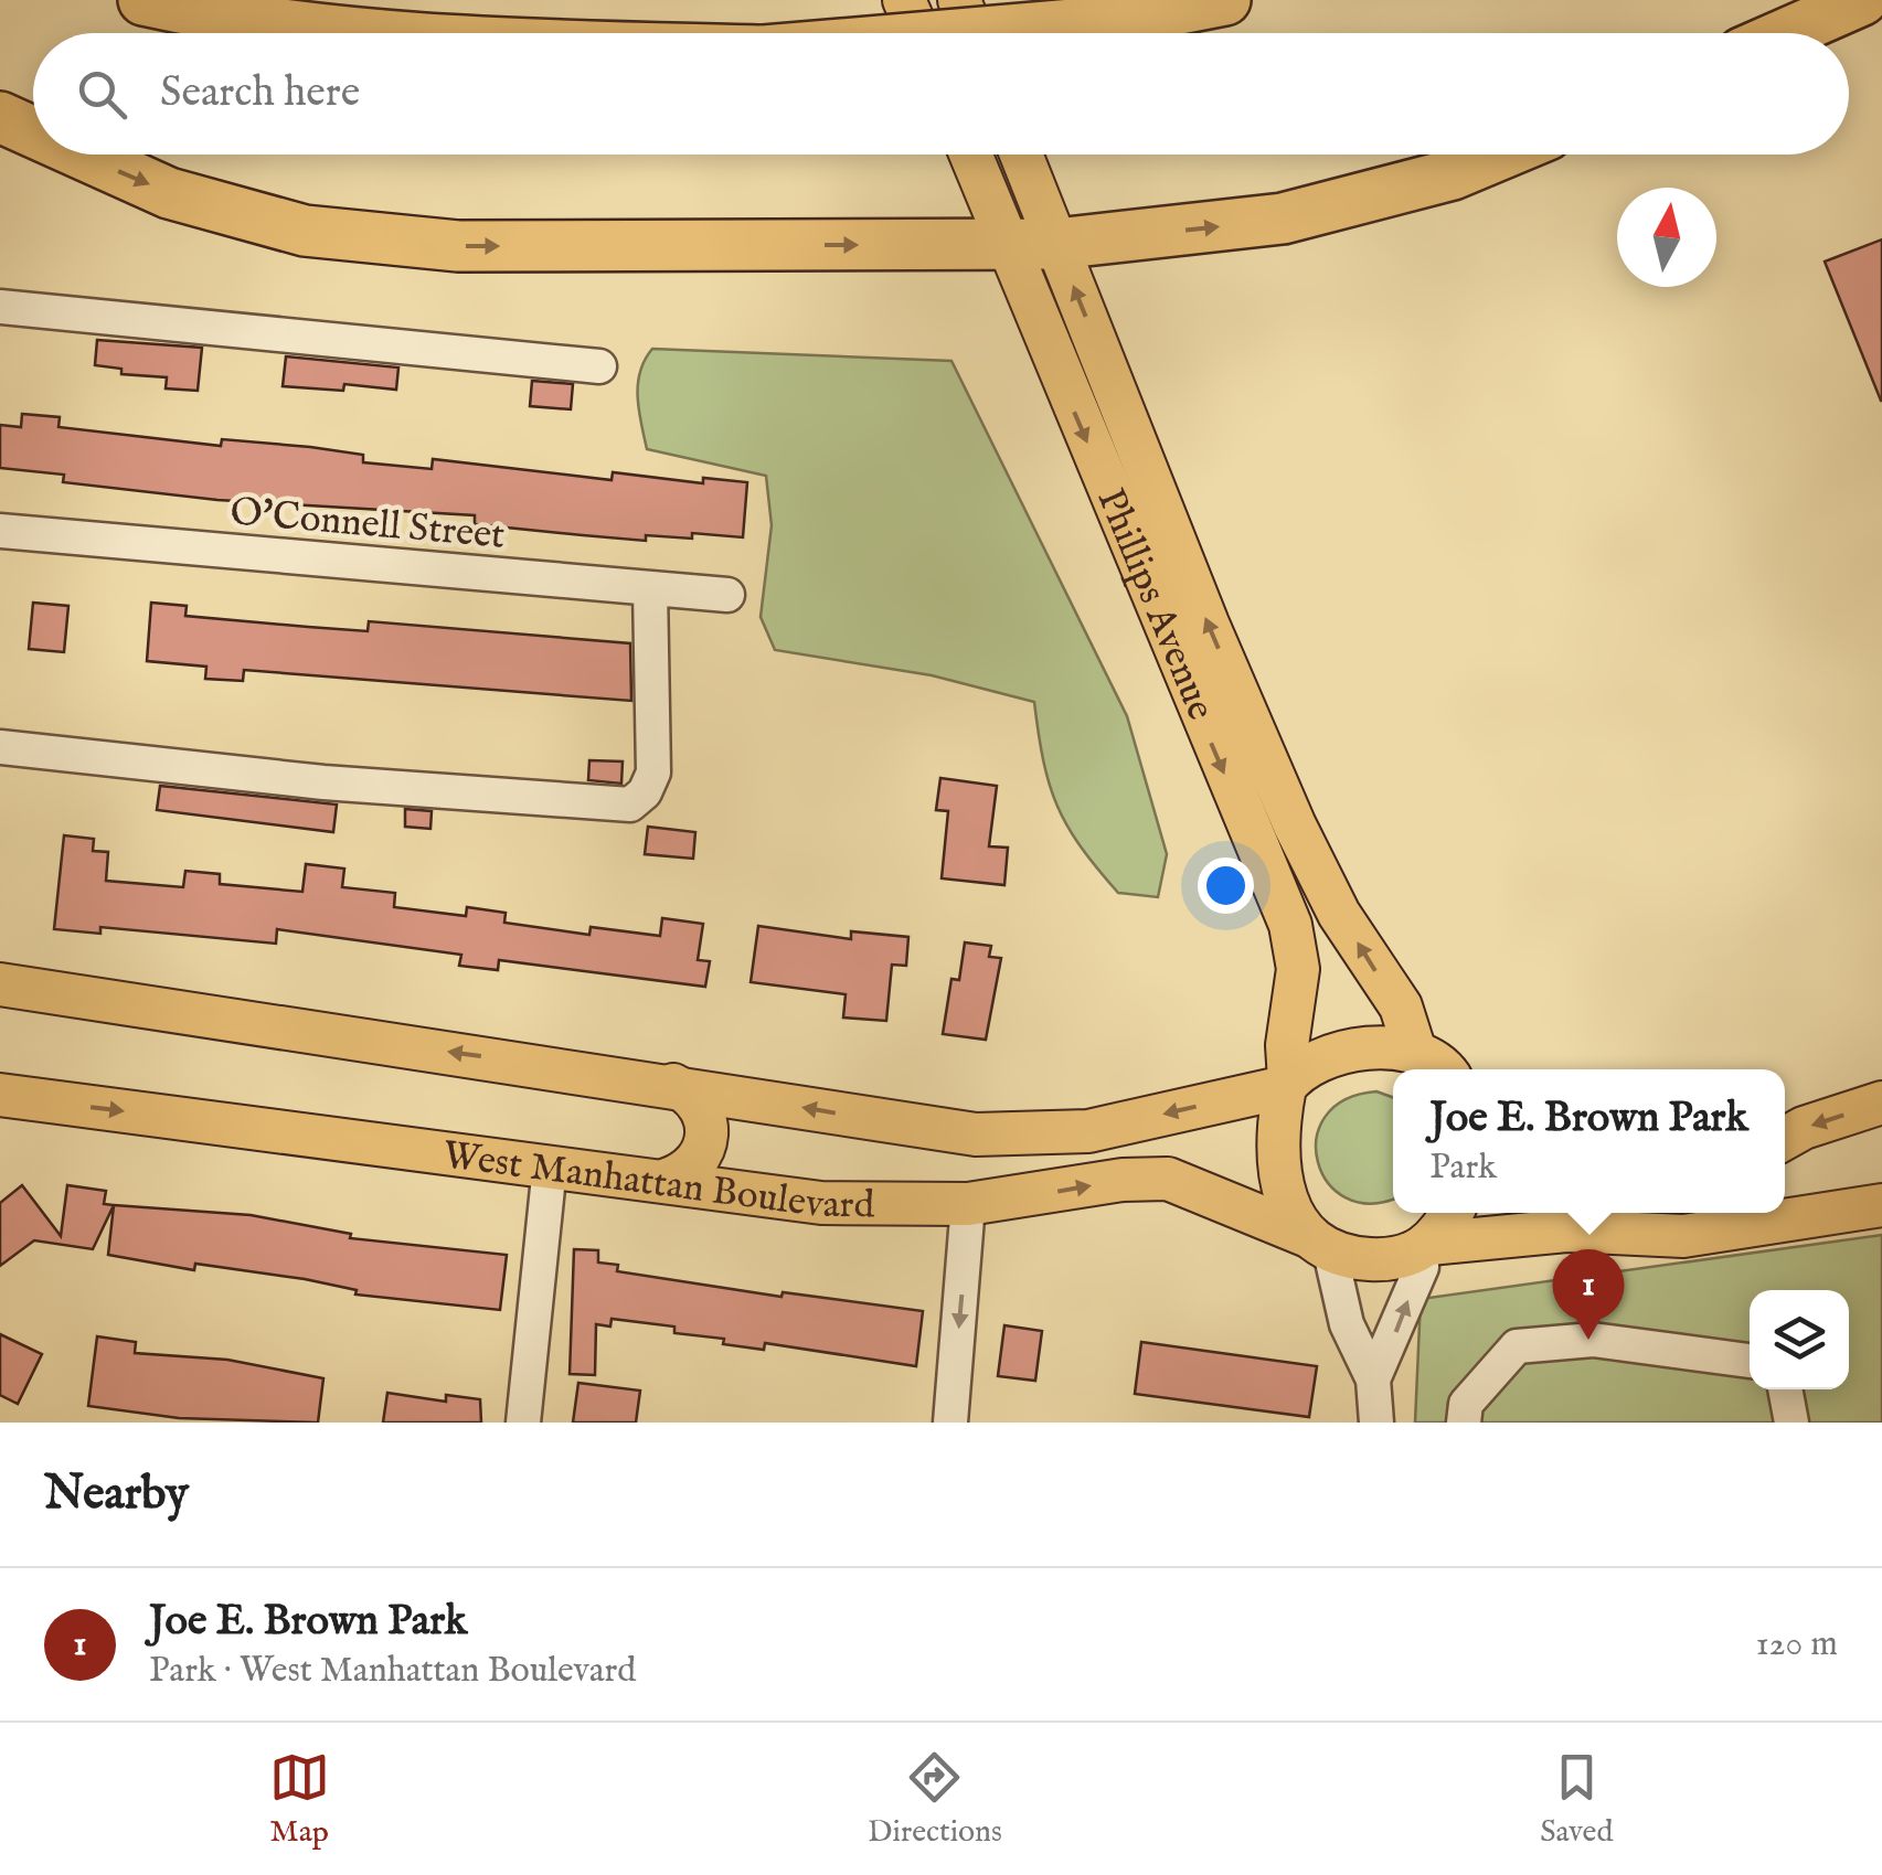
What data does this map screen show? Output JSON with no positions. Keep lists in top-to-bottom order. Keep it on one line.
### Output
{"streets":{"main road":["Phillips Avenue","West Manhattan Boulevard"],"street":["O'Connell Street"]},"crossings":[["Phillips Avenue","West Manhattan Boulevard"]],"north":"top","page":{"search":"Search here","popup":["Joe E. Brown Park","Park"],"pins":"1","heading":"Nearby","list":[{"mark":"1","name":"Joe E. Brown Park","note":"Park · West Manhattan Boulevard","value":"120 m"}],"nav":["Map","Directions","Saved"]}}
